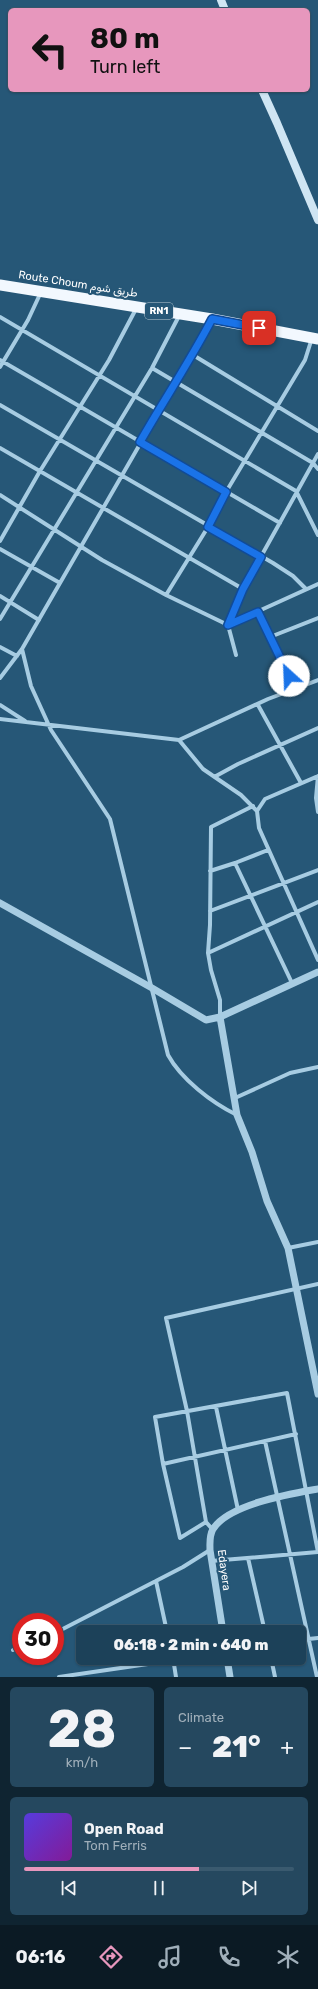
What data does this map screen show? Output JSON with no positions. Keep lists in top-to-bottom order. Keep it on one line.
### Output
{"streets":{"highway":["Route Choum طريق شوم","RN1"],"street":["Edayera"]},"page":{"turn":["80 m","Turn left"],"limit":"30","trip":"06:18 · 2 min · 640 m","tile":[["28","km/h"],"Climate"],"heat":["−","21°","+"],"song":["Open Road","Tom Ferris"],"tabs":"06:16"}}
